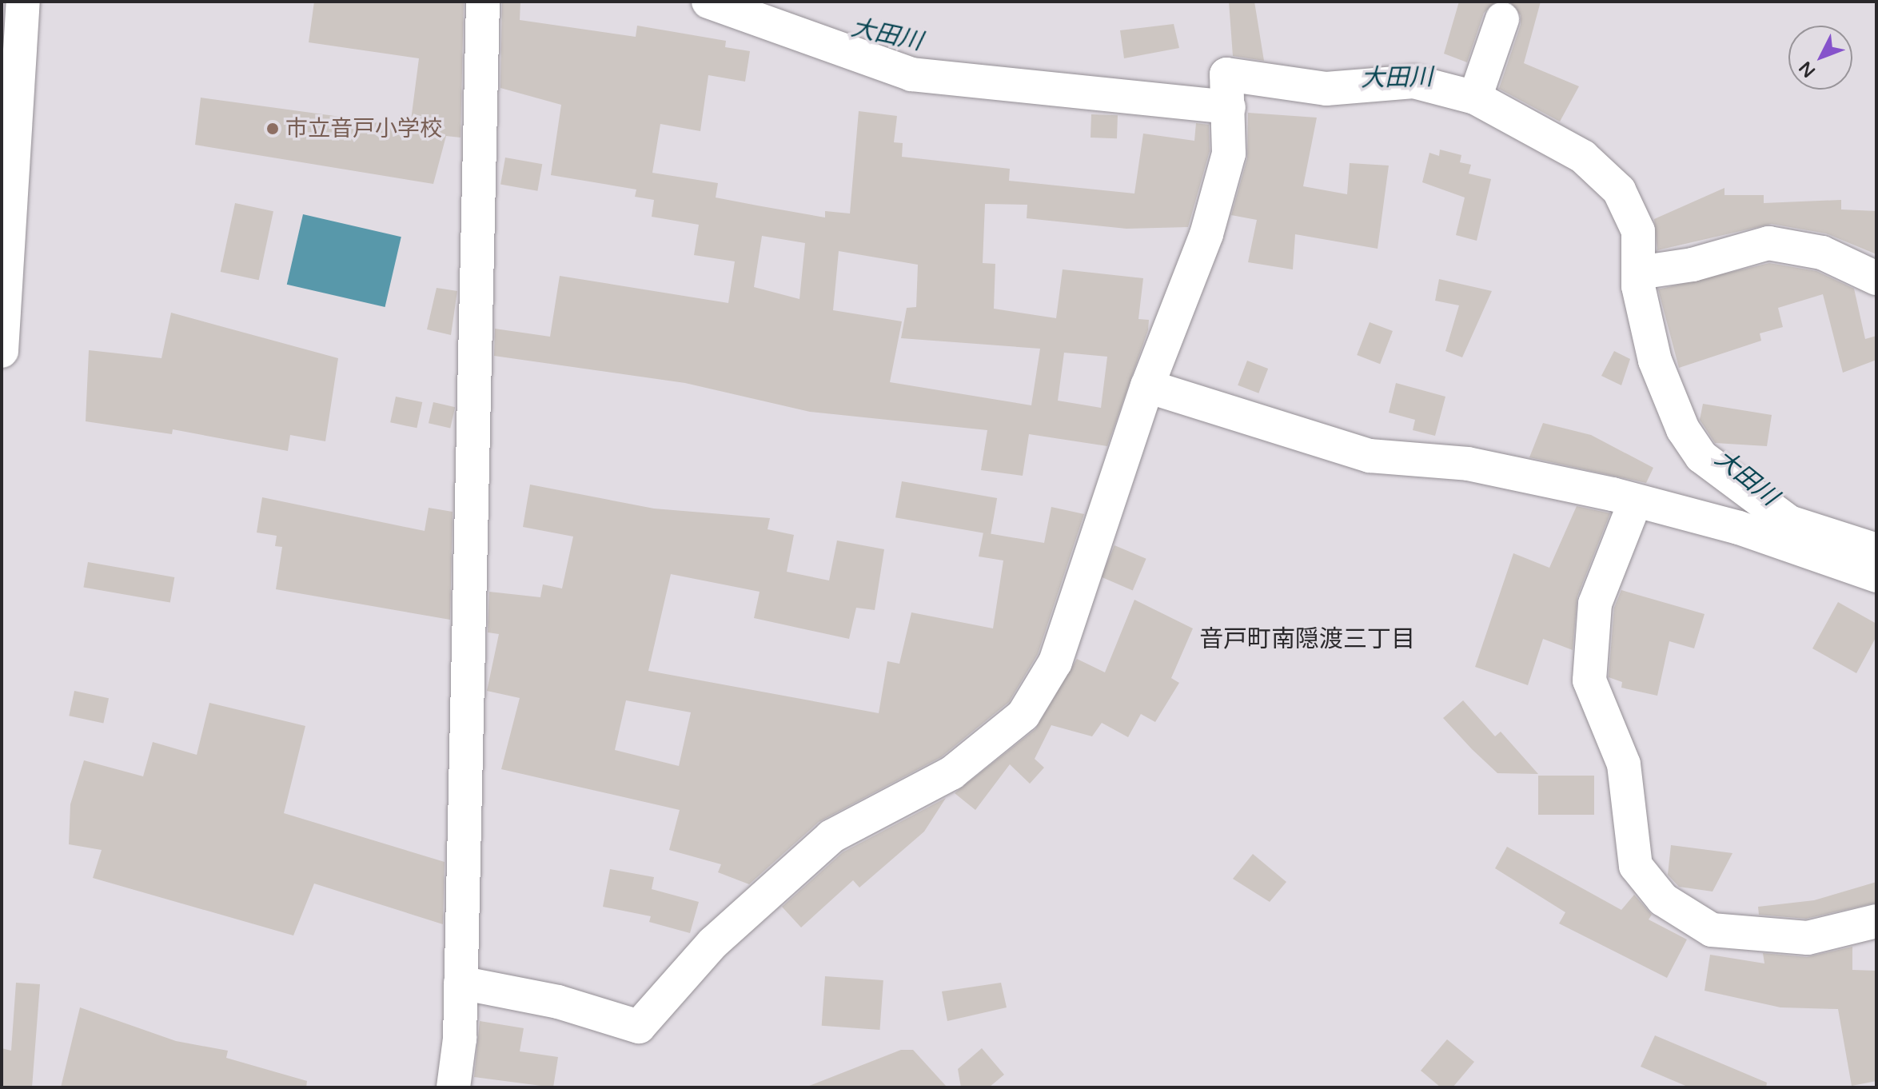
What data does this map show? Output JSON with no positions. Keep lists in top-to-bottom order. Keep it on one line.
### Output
{"districts":["音戸町南隠渡三丁目"],"water":["大田川"],"places":["市立音戸小学校"],"north":"bottom left"}
